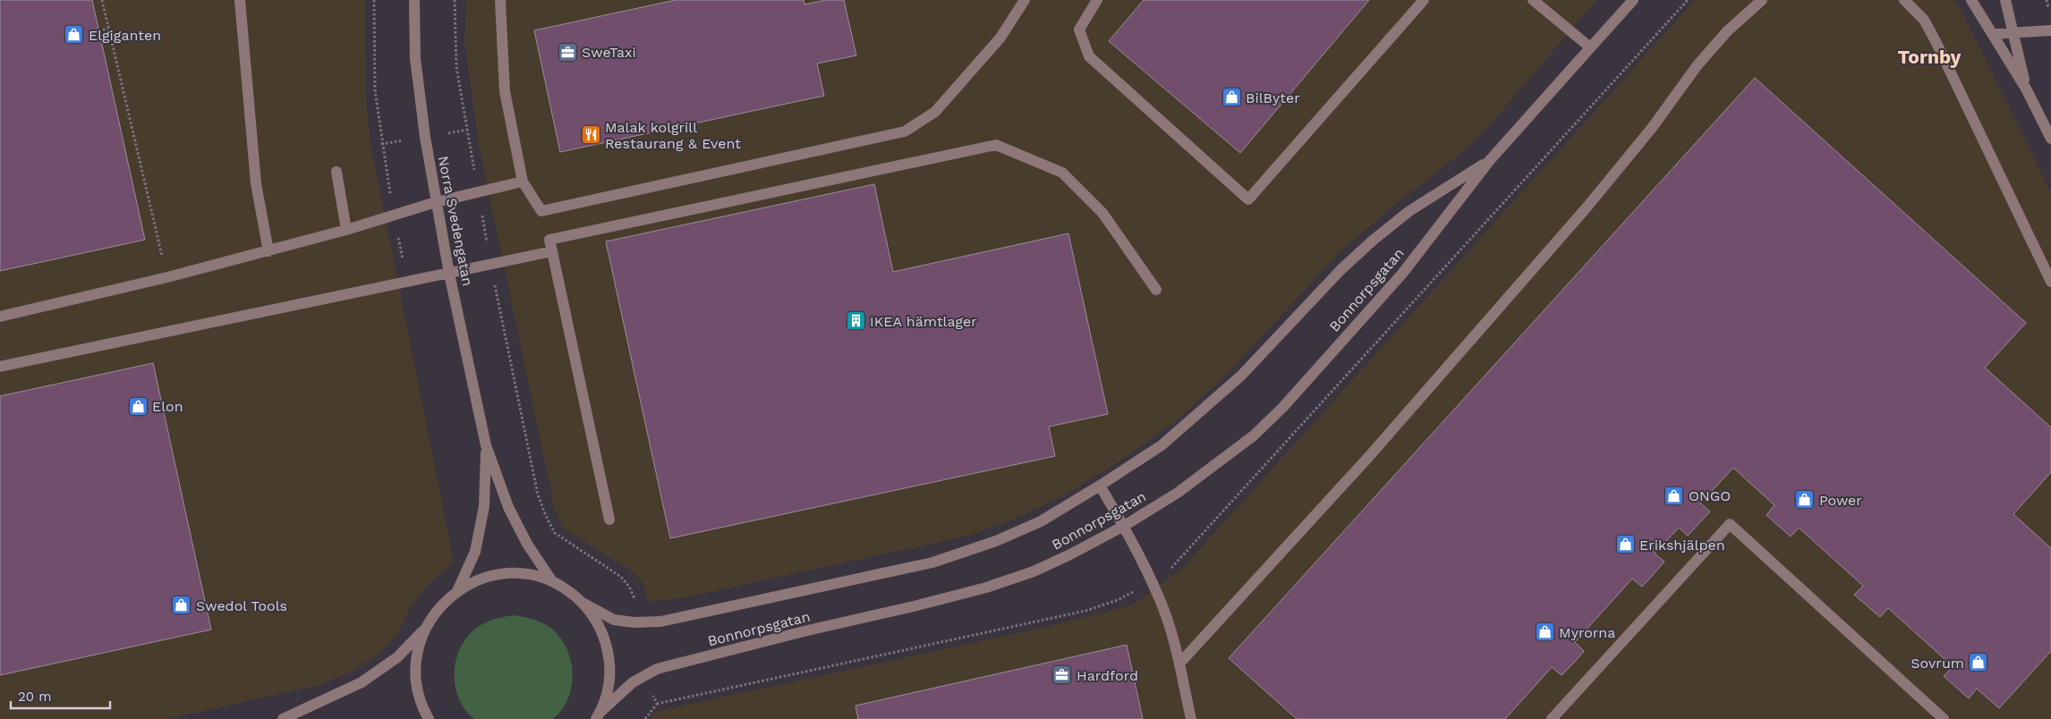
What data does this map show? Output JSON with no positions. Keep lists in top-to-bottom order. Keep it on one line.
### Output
{"streets":{"street":["Norra Svedengatan","Bonnorpsgatan"]},"districts":["Tornby"],"places":{"shop":["Elgiganten","BilByter","Elon","ONGO","Power","Erikshjälpen","Swedol Tools","Myrorna","Sovrum"],"office":["SweTaxi","Hardford"],"restaurant":["Malak kolgrill Restaurang & Event"],"building":["IKEA hämtlager"]},"scale_bar":"20 m"}
